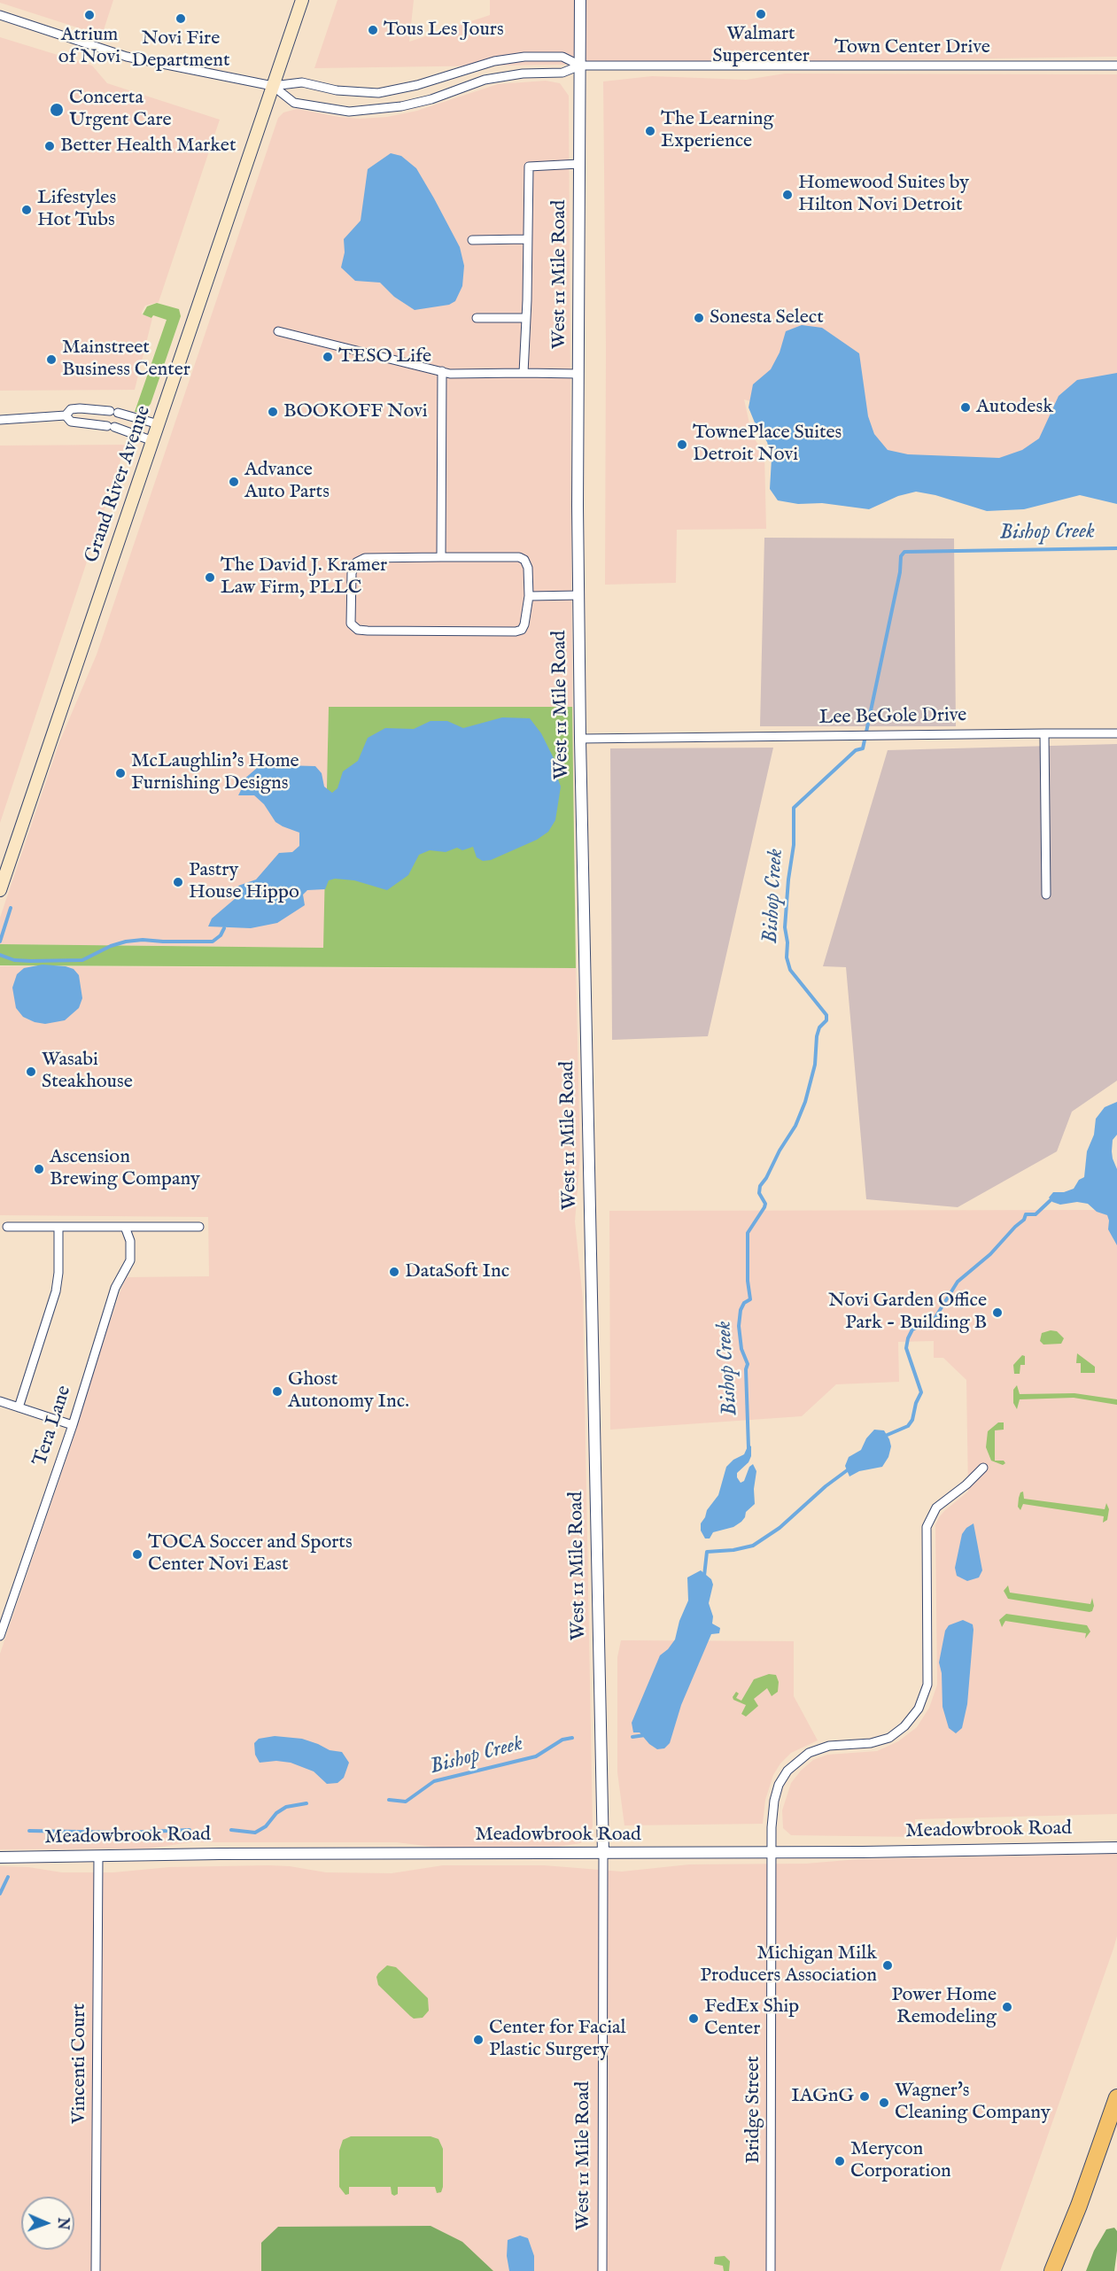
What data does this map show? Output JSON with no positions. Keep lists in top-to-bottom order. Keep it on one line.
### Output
{"streets":{"main road":["Grand River Avenue"],"street":["Town Center Drive","West 11 Mile Road","Lee BeGole Drive","Tera Lane","Meadowbrook Road","Vincenti Court","Bridge Street"]},"crossings":[["Town Center Drive","West 11 Mile Road"],["Town Center Drive","Grand River Avenue"],["West 11 Mile Road","Lee BeGole Drive"],["West 11 Mile Road","Meadowbrook Road"],["Meadowbrook Road","Vincenti Court"],["Meadowbrook Road","Bridge Street"]],"water":["Bishop Creek"],"places":["Walmart Supercenter","Atrium of Novi","Novi Fire Department","Tous Les Jours","Concerta Urgent Care","The Learning Experience","Better Health Market","Homewood Suites by Hilton Novi Detroit","Lifestyles Hot Tubs","Sonesta Select","TESO Life","Mainstreet Business Center","Autodesk","BOOKOFF Novi","TownePlace Suites Detroit Novi","Advance Auto Parts","The David J. Kramer Law Firm, PLLC","McLaughlin's Home Furnishing Designs","Pastry House Hippo","Wasabi Steakhouse","Ascension Brewing Company","DataSoft Inc","Novi Garden Office Park - Building B","Ghost Autonomy Inc.","TOCA Soccer and Sports Center Novi East","Michigan Milk Producers Association","Power Home Remodeling","FedEx Ship Center","Center for Facial Plastic Surgery","IAGnG","Wagner's Cleaning Company","Merycon Corporation"],"north":"right"}
